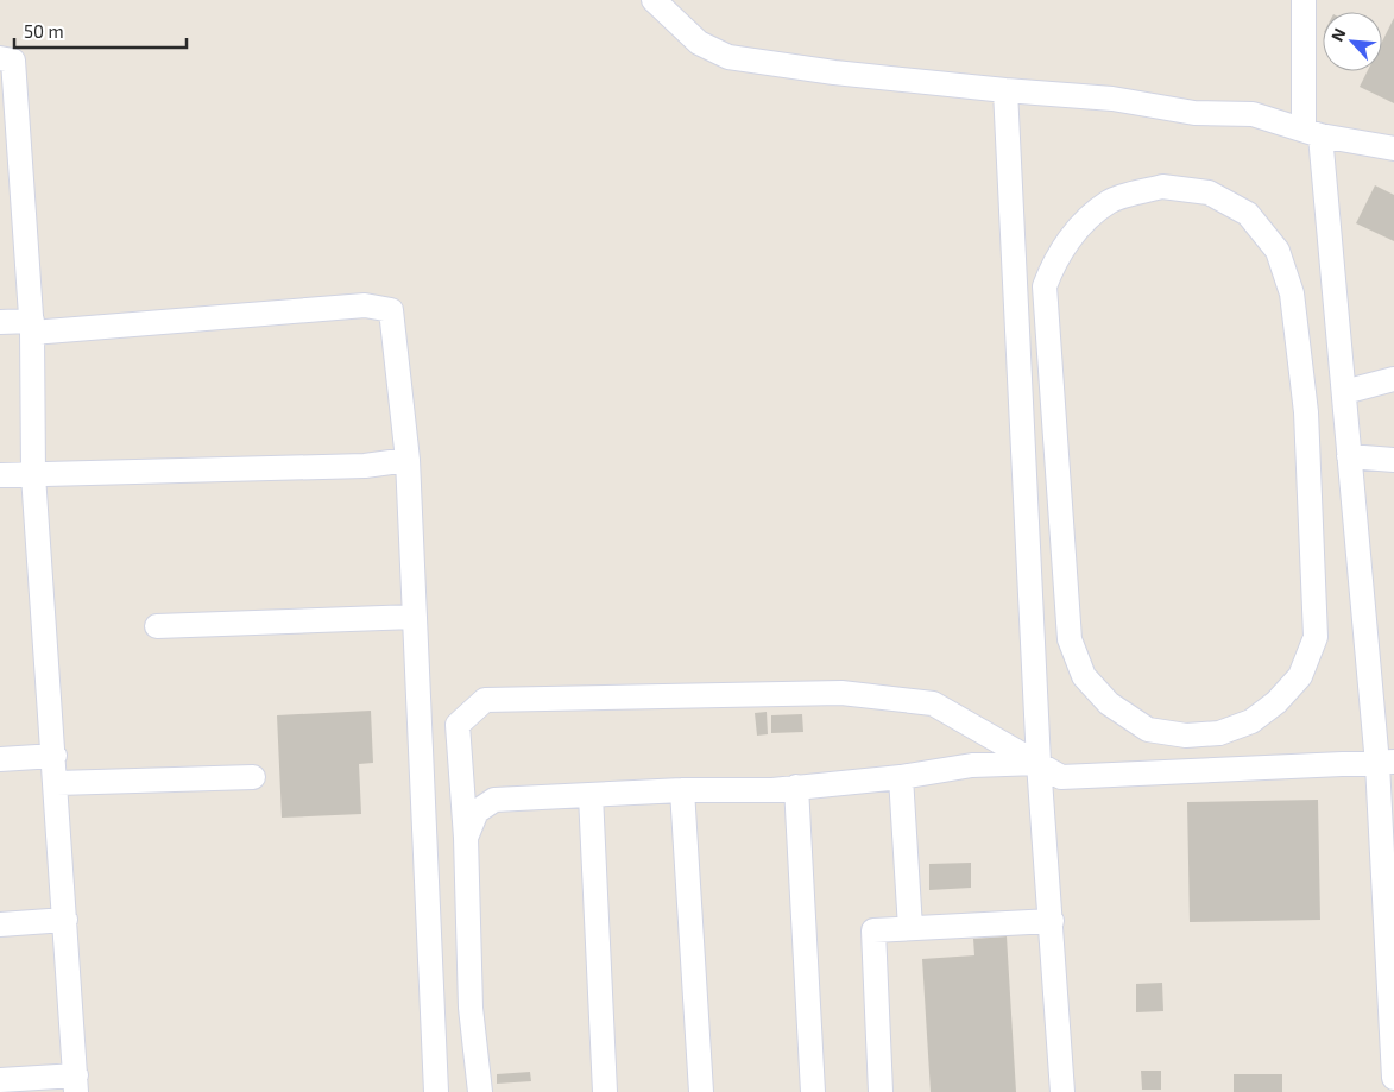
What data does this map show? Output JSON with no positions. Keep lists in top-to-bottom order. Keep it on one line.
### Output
{"scale_bar":"50 m","north":"top left"}
